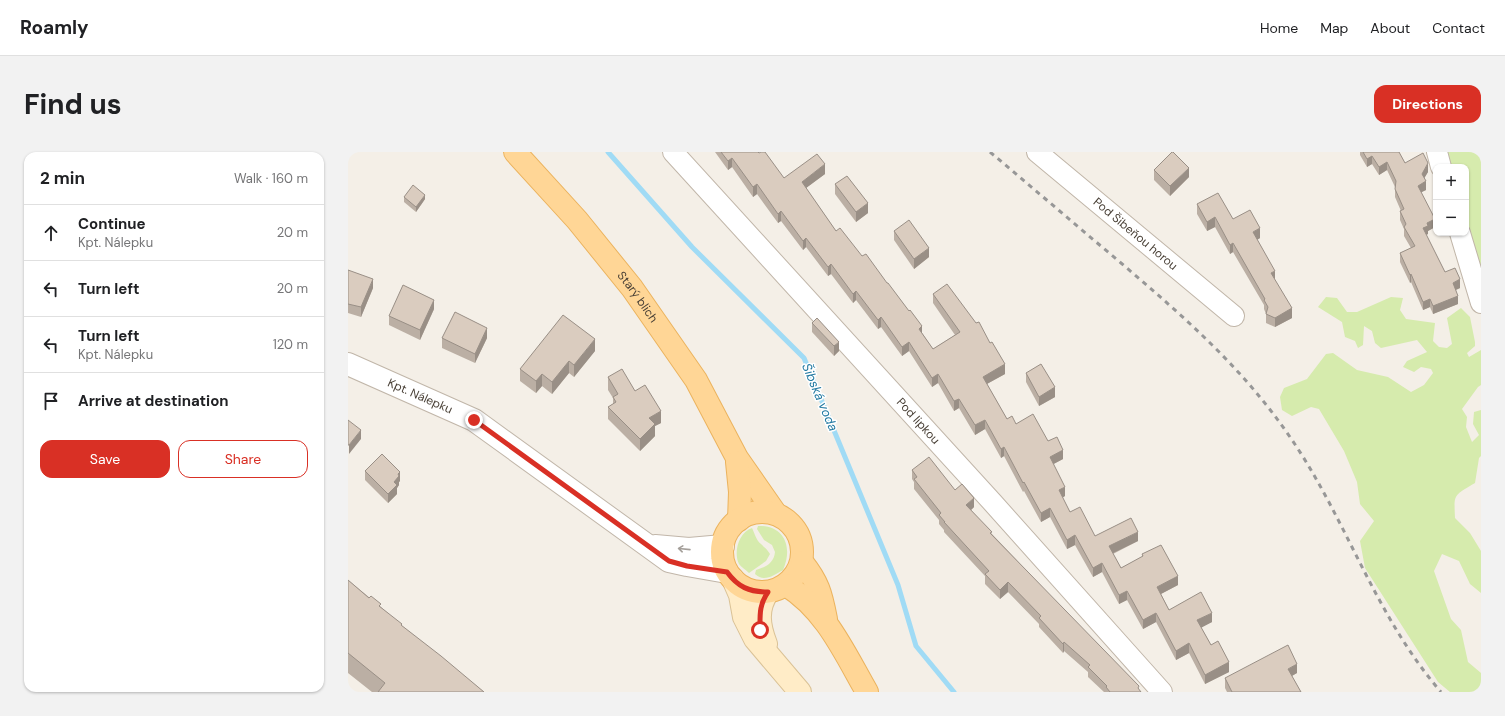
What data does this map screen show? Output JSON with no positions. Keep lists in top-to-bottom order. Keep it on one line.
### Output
{"streets":{"main road":["Starý blich"],"street":["Pod Šibeňou horou","Kpt. Nálepku","Pod lipkou"]},"crossings":[["Starý blich","Kpt. Nálepku"]],"water":["Šibská voda"],"page":{"header":"Roamly","nav":["Home","Map","About","Contact"],"buttons":["Directions",["Save","Share"]],"title":"Find us","heading":["2 min","Walk · 160 m"],"map_buttons":["+","−"],"list":[["Continue","Kpt. Nálepku","20 m"],["Turn left","20 m"],["Turn left","Kpt. Nálepku","120 m"],"Arrive at destination"]}}
